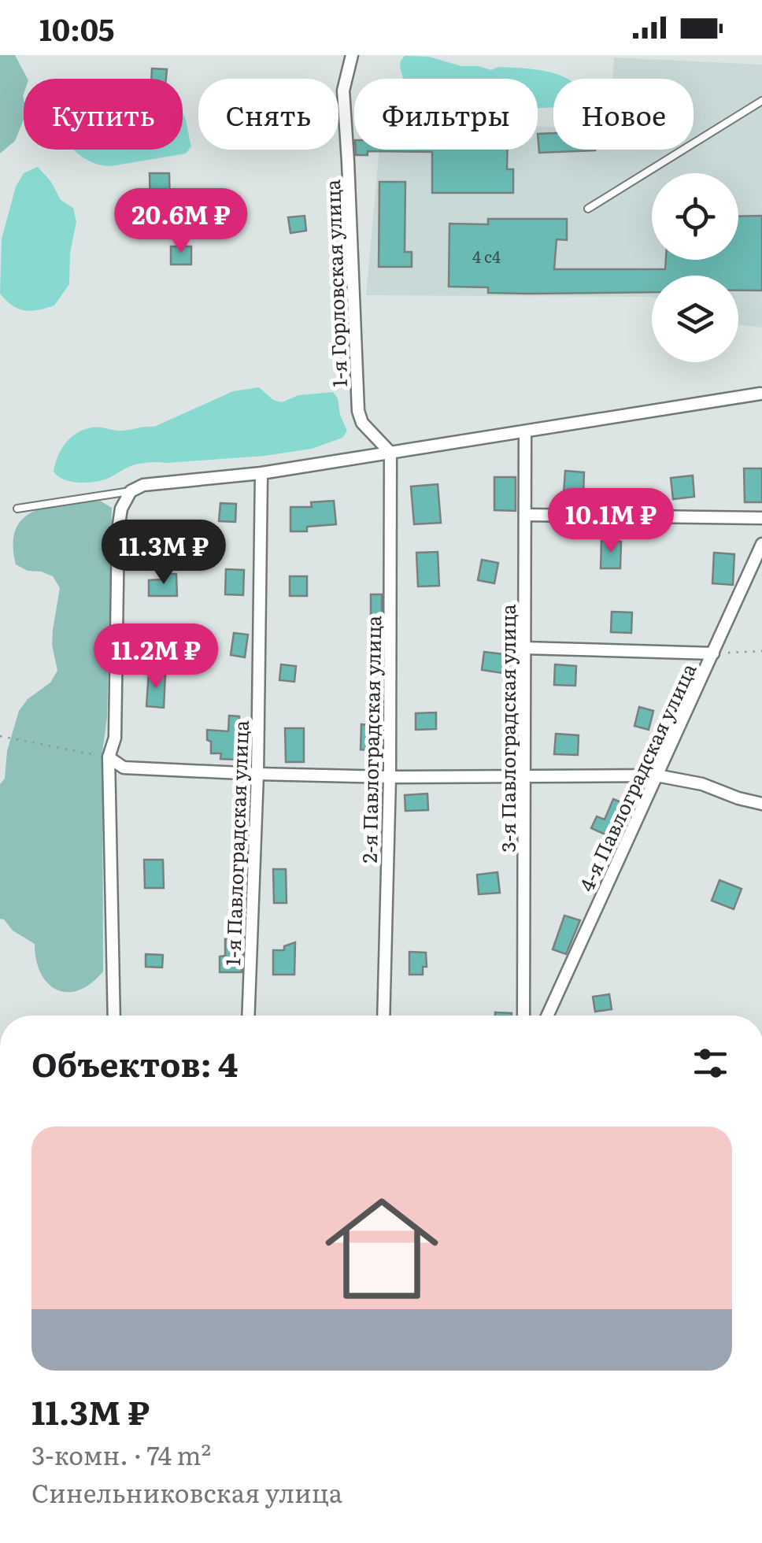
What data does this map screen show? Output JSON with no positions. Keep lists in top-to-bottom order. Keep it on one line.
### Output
{"streets":{"street":["1-я Горловская улица","3-я Павлоградская улица","2-я Павлоградская улица","4-я Павлоградская улица","1-я Павлоградская улица"]},"crossings":[["1-я Горловская улица","2-я Павлоградская улица"]],"house_numbers":["4 с4"],"page":{"status":"10:05","chip":["Купить","Снять","Фильтры","Новое"],"price":["20.6M ₽","10.1M ₽","11.3M ₽","11.2M ₽"],"heading":"Объектов: 4","list":[{"name":"11.3M ₽","note":"3-комн. · 74 m² · Синельниковская улица"}]}}
